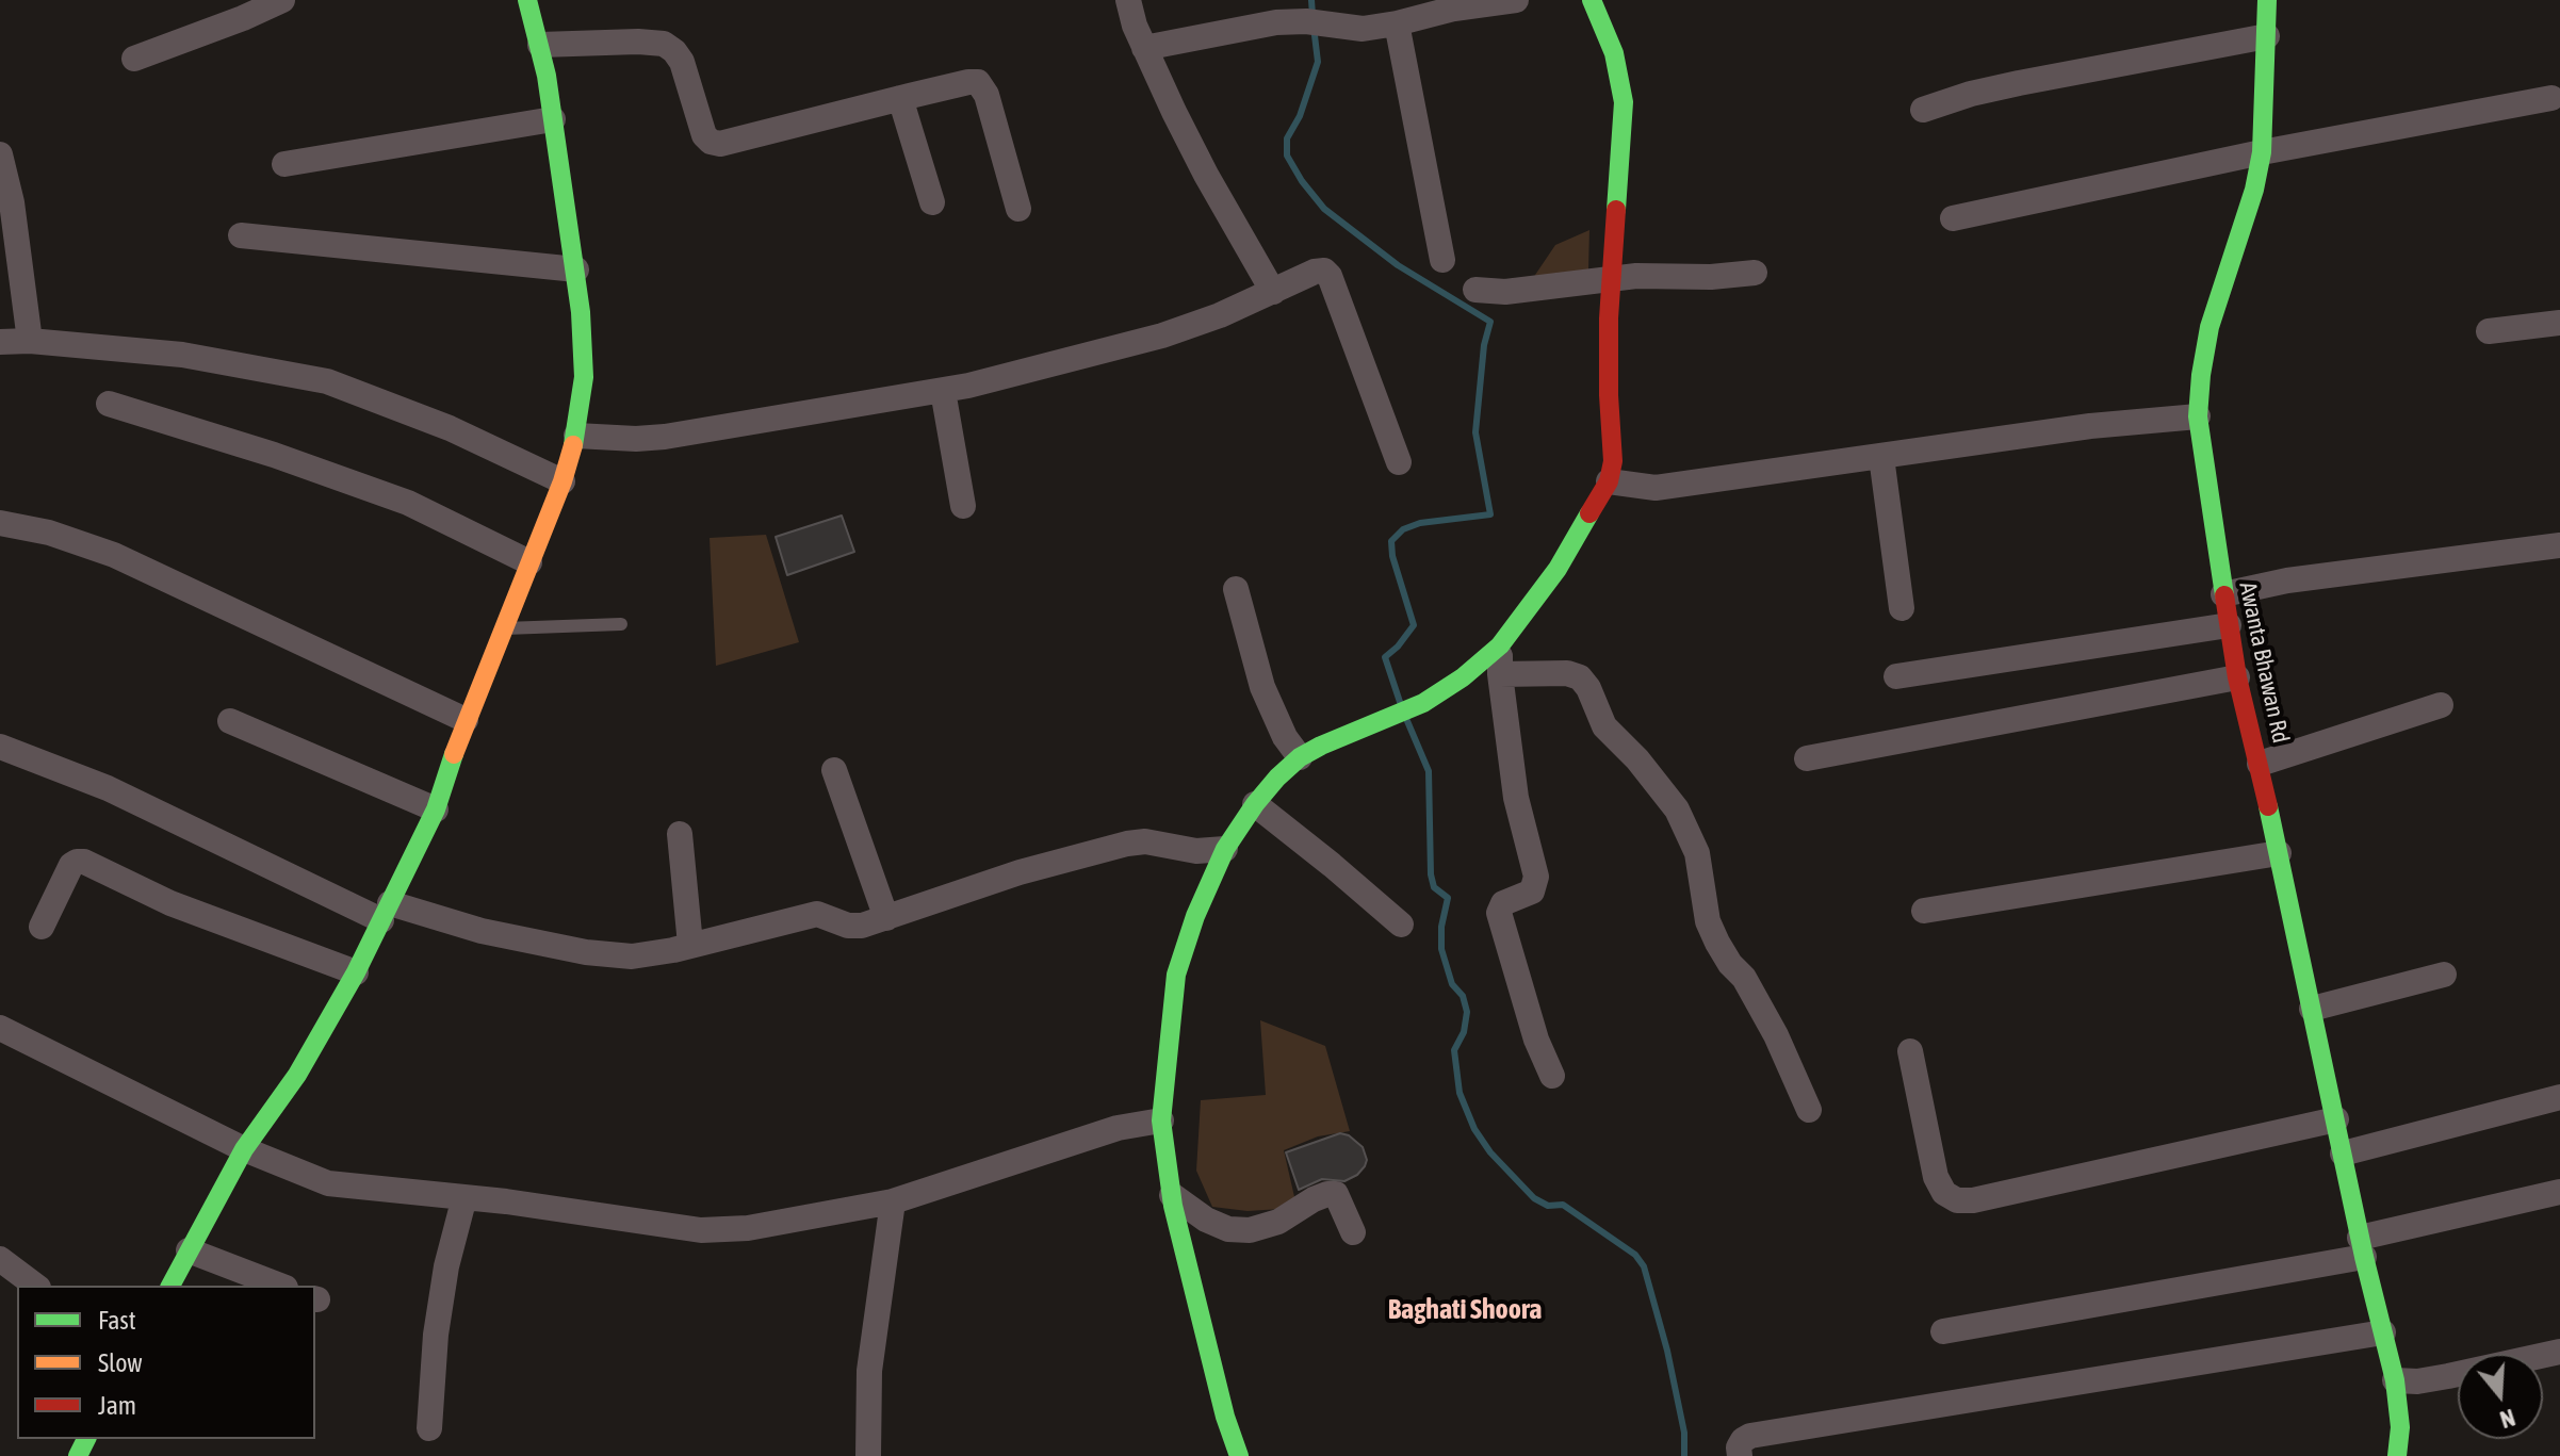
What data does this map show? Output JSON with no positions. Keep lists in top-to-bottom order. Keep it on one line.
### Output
{"streets":{"street":["Awanta Bhawan Rd"]},"districts":["Baghati Shoora"],"legend":["Fast","Slow","Jam"],"north":"bottom"}
